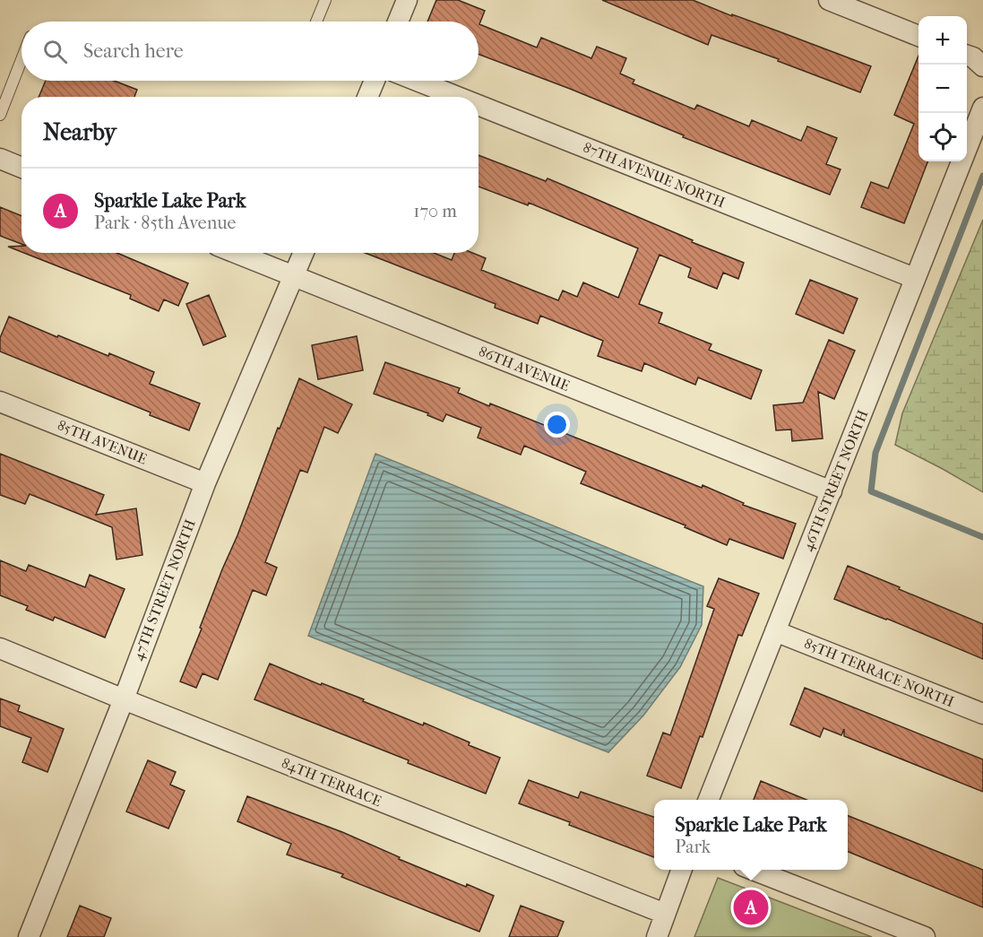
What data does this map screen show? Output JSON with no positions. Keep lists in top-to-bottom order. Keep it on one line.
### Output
{"streets":{"street":["87TH AVENUE NORTH","86TH AVENUE","85TH AVENUE","46TH STREET NORTH","47TH STREET NORTH","85TH TERRACE NORTH","84TH TERRACE"]},"crossings":[["87TH AVENUE NORTH","46TH STREET NORTH"],["86TH AVENUE","46TH STREET NORTH"],["86TH AVENUE","47TH STREET NORTH"],["85TH AVENUE","47TH STREET NORTH"],["46TH STREET NORTH","85TH TERRACE NORTH"],["47TH STREET NORTH","84TH TERRACE"]],"page":{"map_buttons":["+","−"],"search":"Search here","heading":"Nearby","list":[{"mark":"A","name":"Sparkle Lake Park","note":"Park · 85th Avenue","value":"170 m"}],"popup":["Sparkle Lake Park","Park"],"pins":"A"}}
